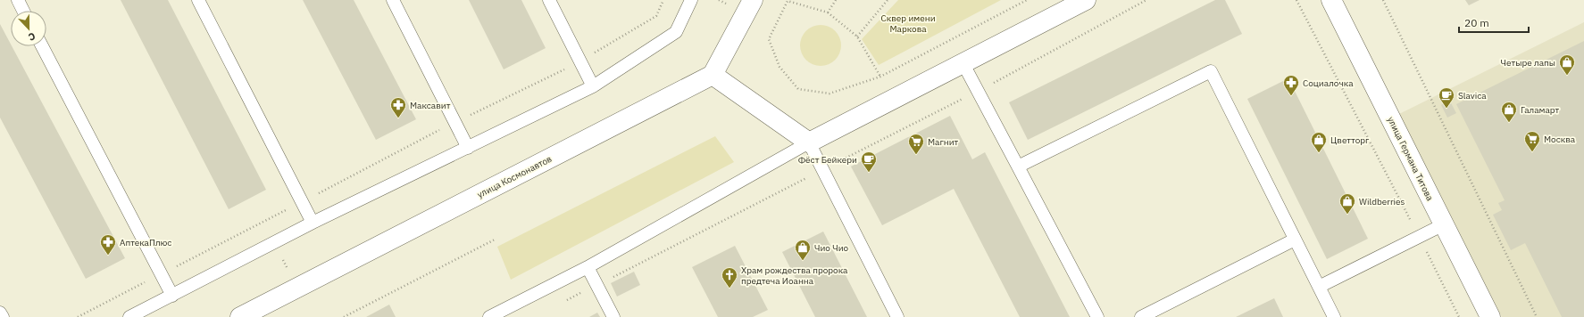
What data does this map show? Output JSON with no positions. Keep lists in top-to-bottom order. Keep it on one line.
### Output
{"streets":{"street":["улица Германа Титова","улица Космонавтов"]},"parks":["Сквер имени Маркова"],"places":{"shop":["Четыре лапы","Галамарт","Цветторг","Wildberries","Чио Чио"],"pharmacy":["Социалочка","Максавит","АптекаПлюс"],"cafe":["Slavica","Фёст Бейкери"],"supermarket":["Москва","Магнит"],"church":["Храм рождества пророка предтеча Иоанна"]},"scale_bar":"20 m","north":"bottom"}
